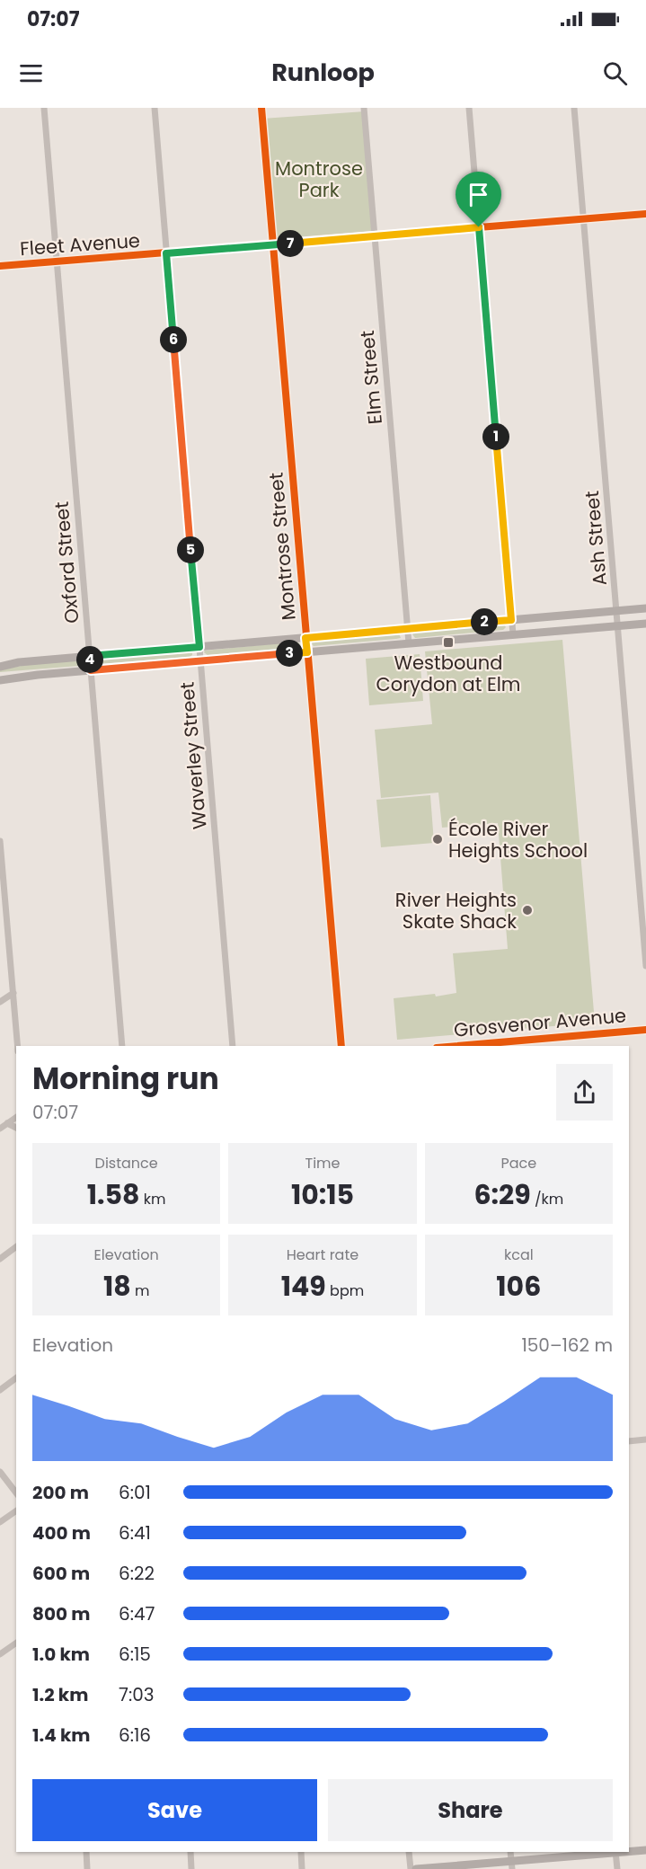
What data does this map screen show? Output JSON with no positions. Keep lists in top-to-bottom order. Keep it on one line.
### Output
{"streets":{"street":["Fleet Avenue","Elm Street","Ash Street","Montrose Street","Oxford Street","Waverley Street","Grosvenor Avenue"]},"crossings":[["Fleet Avenue","Elm Street"],["Fleet Avenue","Ash Street"],["Fleet Avenue","Montrose Street"],["Fleet Avenue","Oxford Street"],["Fleet Avenue","Waverley Street"]],"parks":["Montrose Park"],"places":{"transit":["Westbound Corydon at Elm"],"other":["École River Heights School","River Heights Skate Shack"]},"page":{"status":"07:07","header":"Runloop","pins":["7","6","1","5","2","3","4"],"heading":["Morning run","07:07"],"stats":[["Distance","1.58 km"],["Time","10:15"],["Pace","6:29 /km"],["Elevation","18 m"],["Heart rate","149 bpm"],["kcal","106"]],"chart":["Elevation","150–162 m"],"list":[{"name":"200 m","note":"6:01"},{"name":"400 m","note":"6:41"},{"name":"600 m","note":"6:22"},{"name":"800 m","note":"6:47"},{"name":"1.0 km","note":"6:15"},{"name":"1.2 km","note":"7:03"},{"name":"1.4 km","note":"6:16"}],"buttons":["Save","Share"]}}
